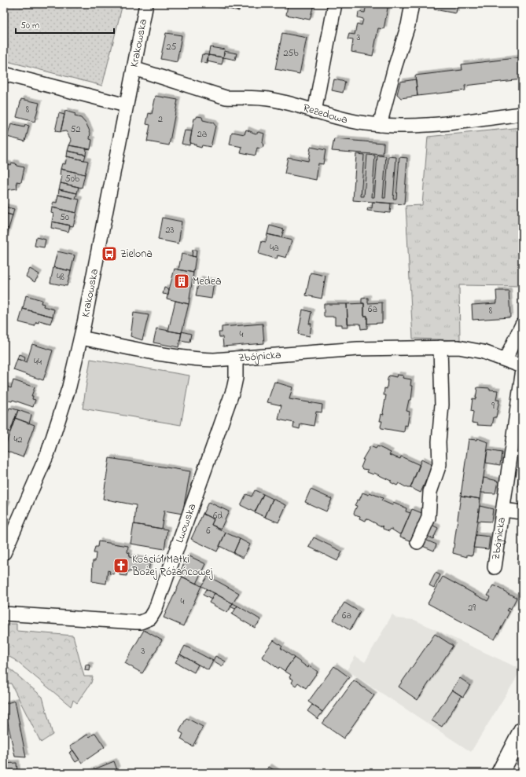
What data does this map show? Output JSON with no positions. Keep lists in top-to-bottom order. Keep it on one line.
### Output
{"streets":{"street":["Krakowska","Rezedowa","Zbójnicka","Lwowska"]},"crossings":[["Krakowska","Rezedowa"],["Krakowska","Zbójnicka"],["Zbójnicka","Lwowska"]],"places":{"bus stop":["Zielona"],"building":["Medea"],"church":["Kościół Matki Bożej Różańcowej"]},"house_numbers":["3","25","25b","8","2","52","2a","50b","50","23","4a","48","6a","8","4","44","9","42","6d","6","4","29","6a","3"],"scale_bar":"50 m"}
